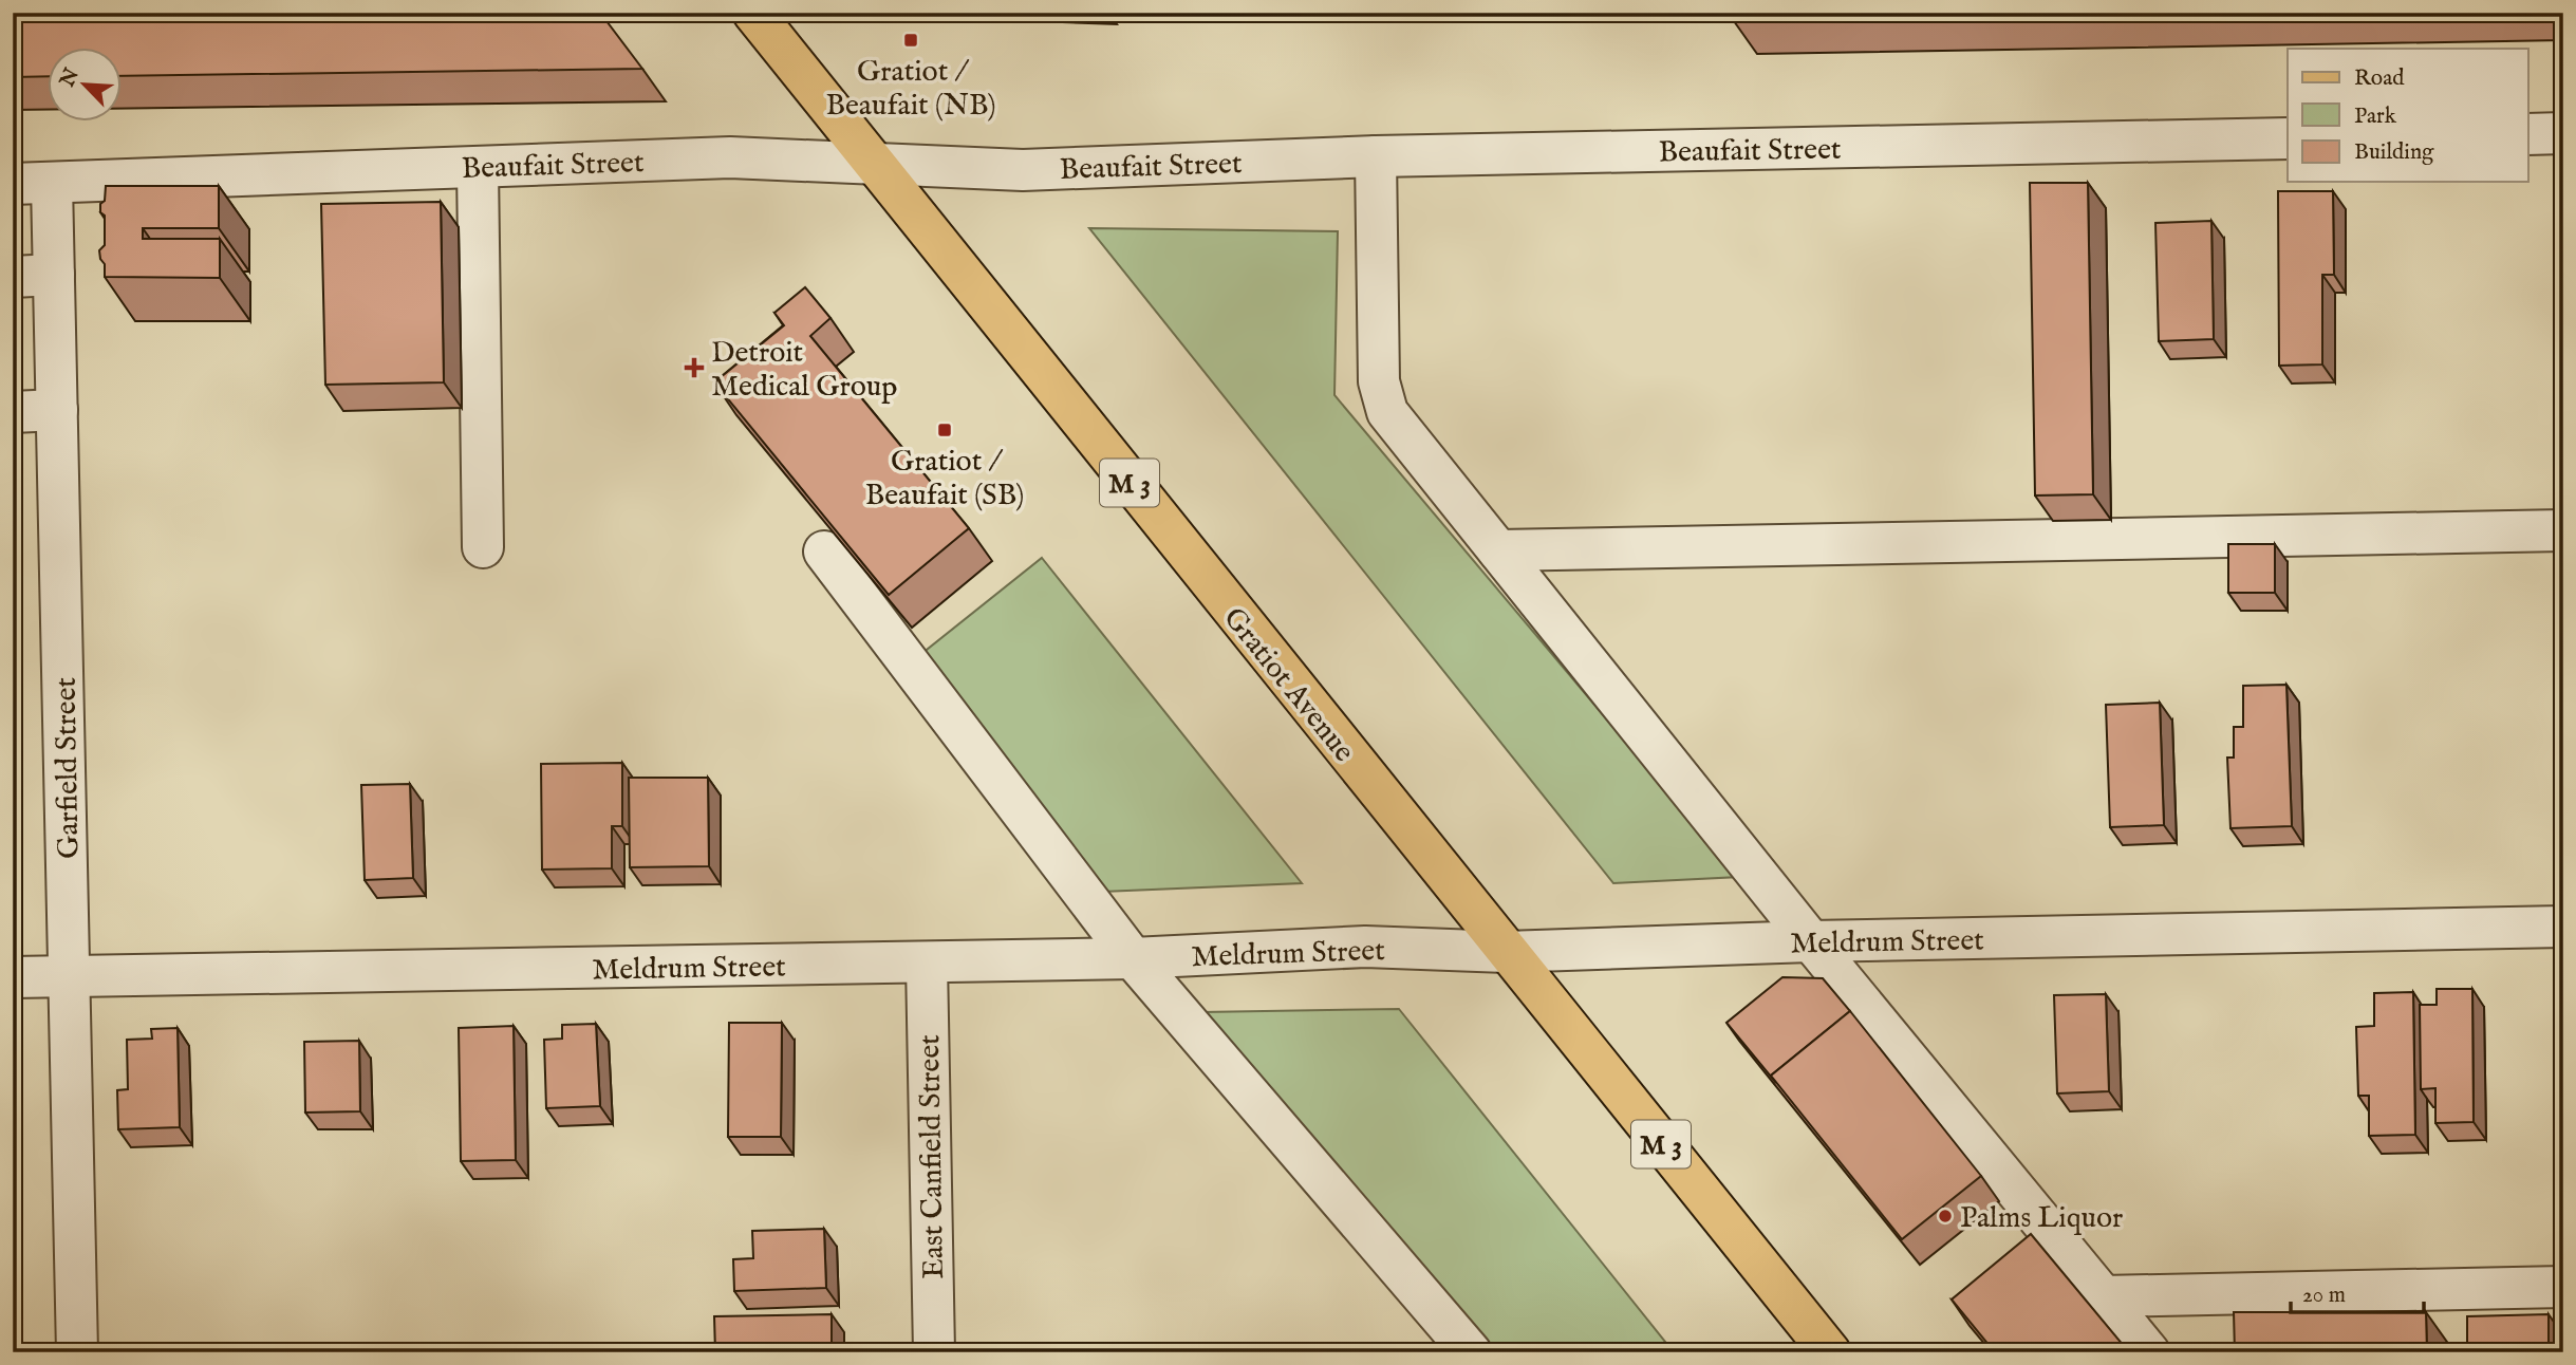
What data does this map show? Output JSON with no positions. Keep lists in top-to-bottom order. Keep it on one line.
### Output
{"streets":{"main road":["M 3","Gratiot Avenue"],"street":["Beaufait Street","Garfield Street","Meldrum Street","East Canfield Street"]},"crossings":[["Beaufait Street","Gratiot Avenue"],["Beaufait Street","Garfield Street"],["Gratiot Avenue","Meldrum Street"],["Garfield Street","Meldrum Street"],["Meldrum Street","East Canfield Street"]],"places":{"transit":["Gratiot / Beaufait (NB)","Gratiot / Beaufait (SB)"],"health":["Detroit Medical Group"],"other":["Palms Liquor"]},"legend":["Road","Park","Building"],"scale_bar":"20 m","north":"top left"}
